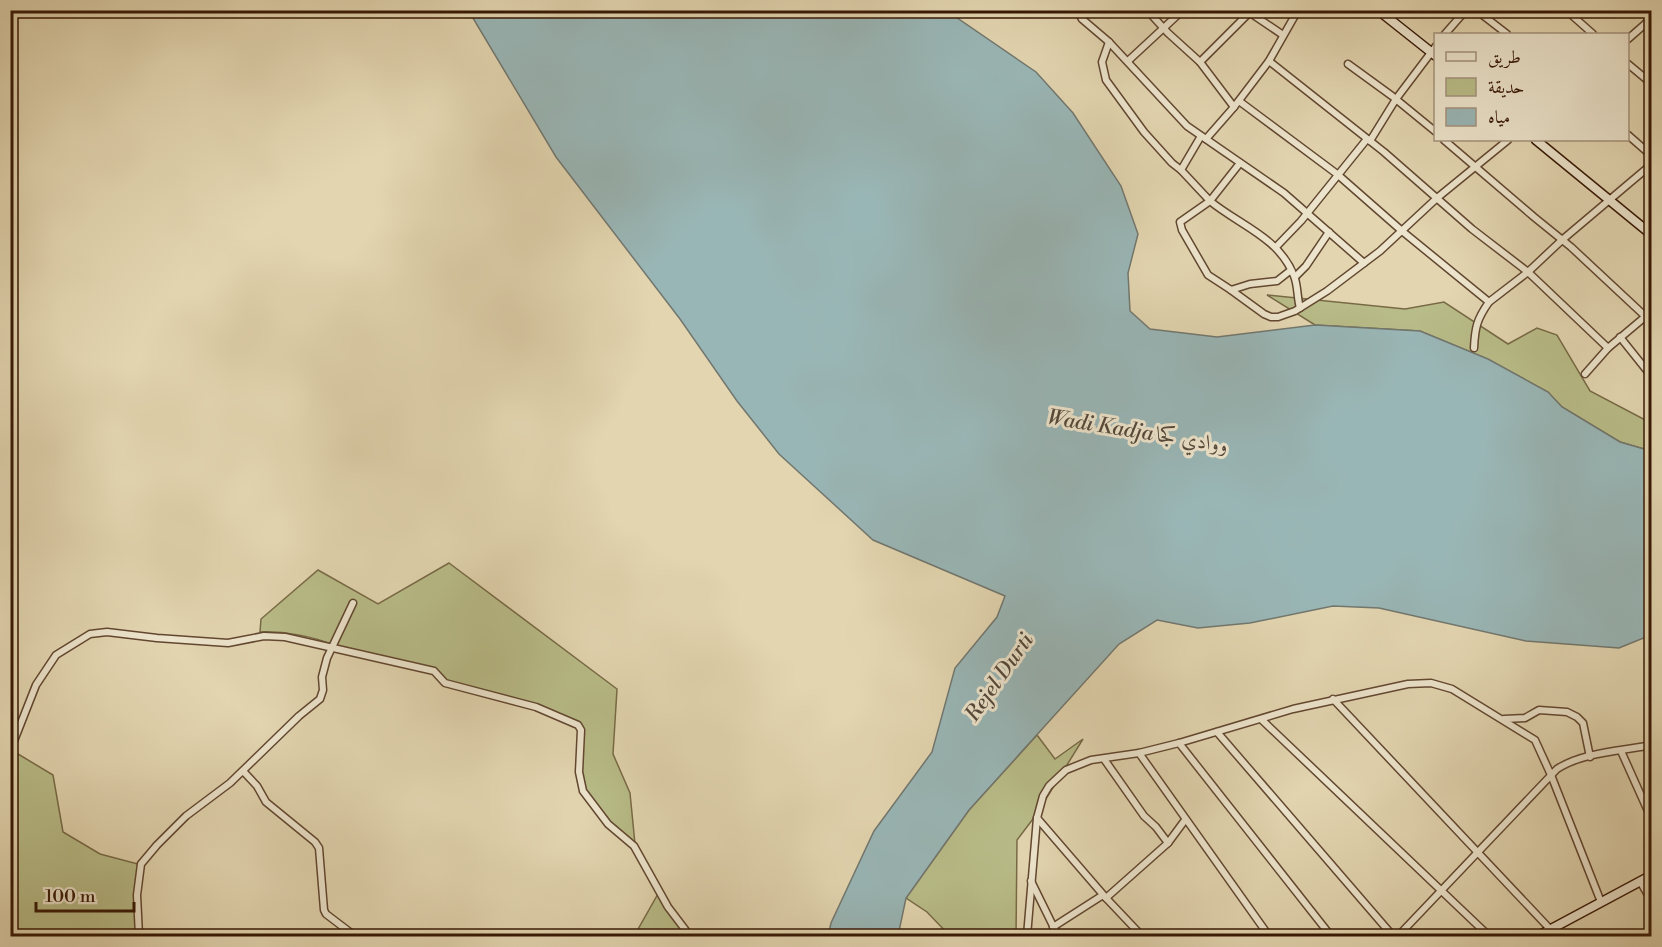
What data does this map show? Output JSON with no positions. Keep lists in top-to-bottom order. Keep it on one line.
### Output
{"water":["Wadi Kadja ووادي كجا","Rejel Durti"],"legend":["طريق","حديقة","مياه"],"scale_bar":"100 m"}
